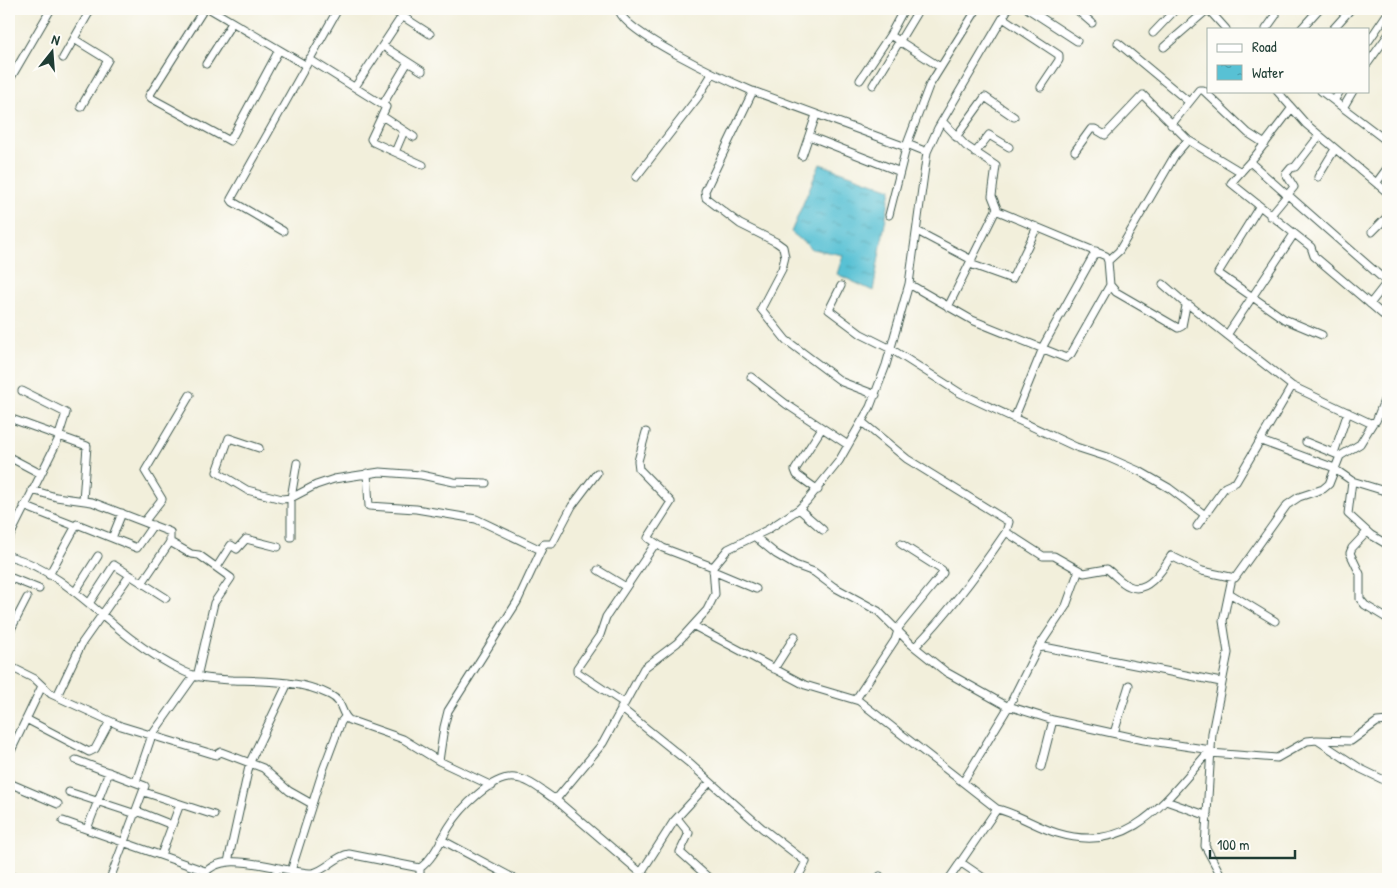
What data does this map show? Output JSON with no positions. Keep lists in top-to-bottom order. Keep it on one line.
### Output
{"legend":["Road","Water"],"scale_bar":"100 m","north":"top"}
